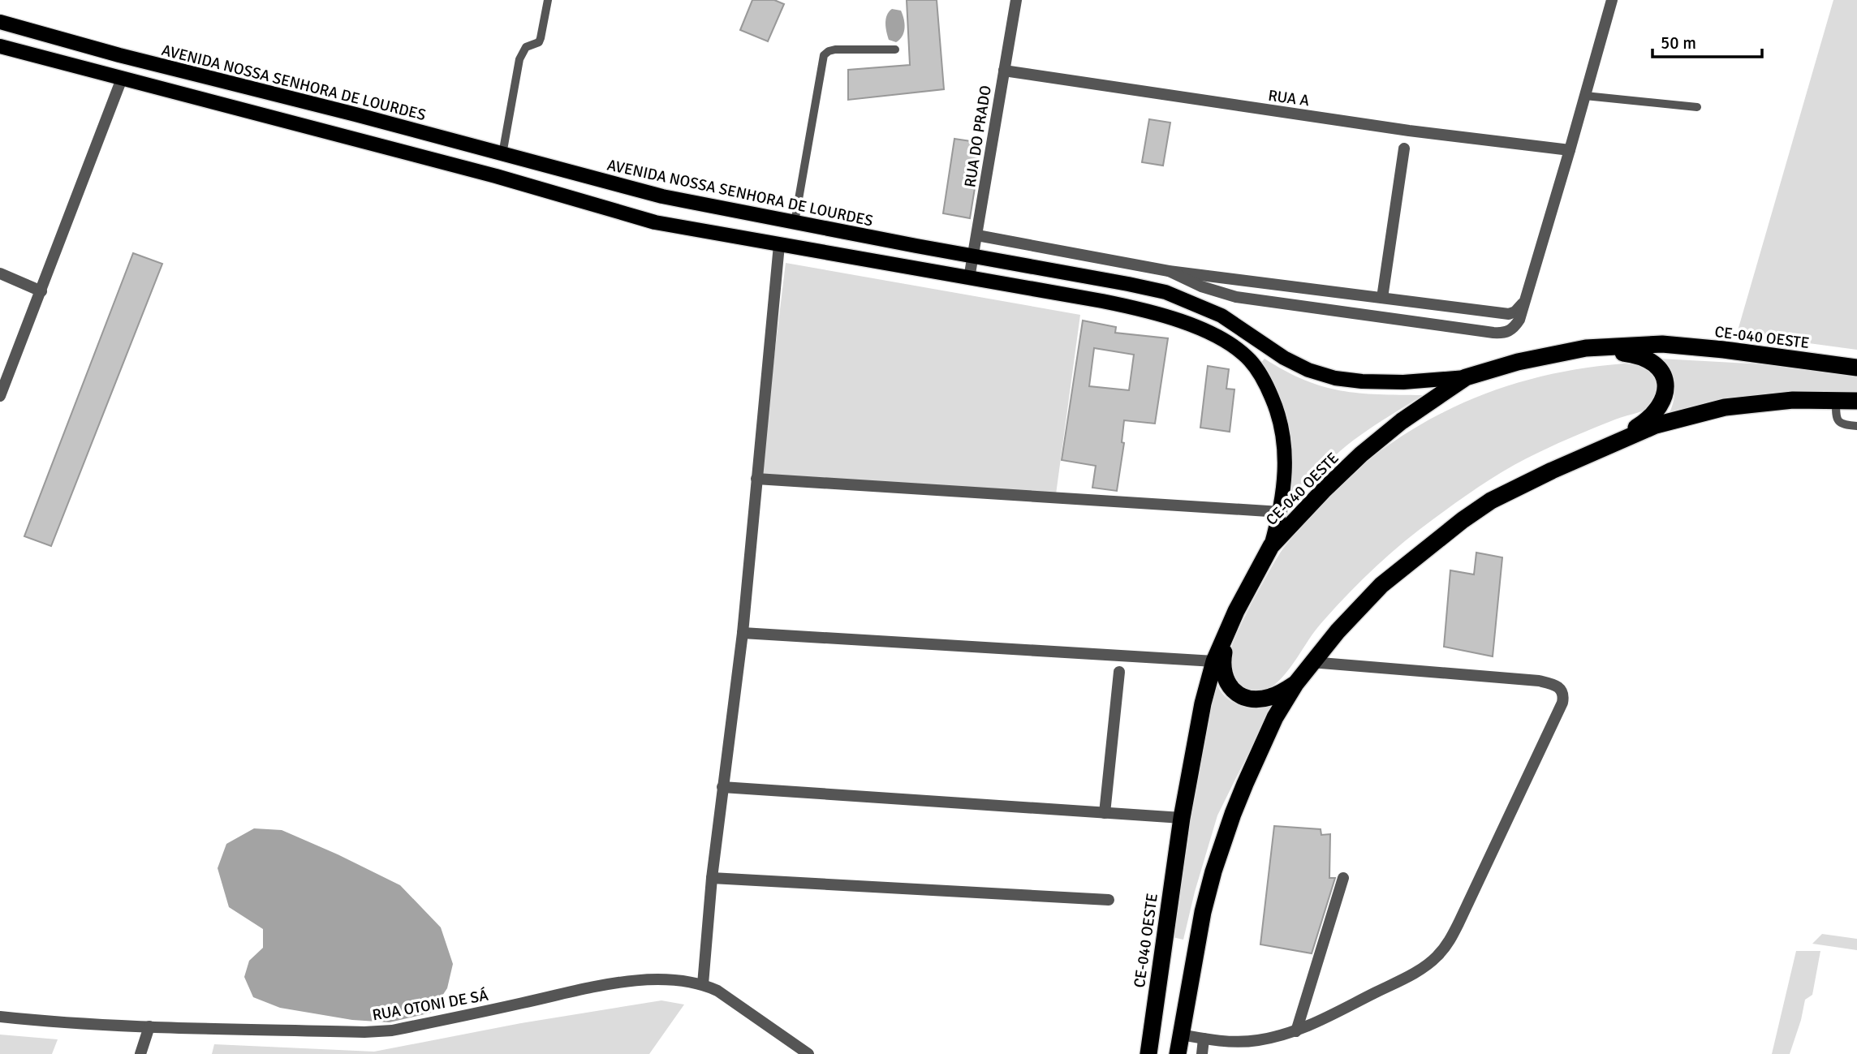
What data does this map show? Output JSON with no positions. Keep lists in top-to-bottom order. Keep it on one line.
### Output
{"streets":{"highway":["CE-040 OESTE"],"main road":["AVENIDA NOSSA SENHORA DE LOURDES"],"street":["RUA A","RUA DO PRADO","RUA OTONI DE SÁ"]},"crossings":[["AVENIDA NOSSA SENHORA DE LOURDES","RUA DO PRADO"],["AVENIDA NOSSA SENHORA DE LOURDES","CE-040 OESTE"],["RUA A","RUA DO PRADO"]],"scale_bar":"50 m"}
